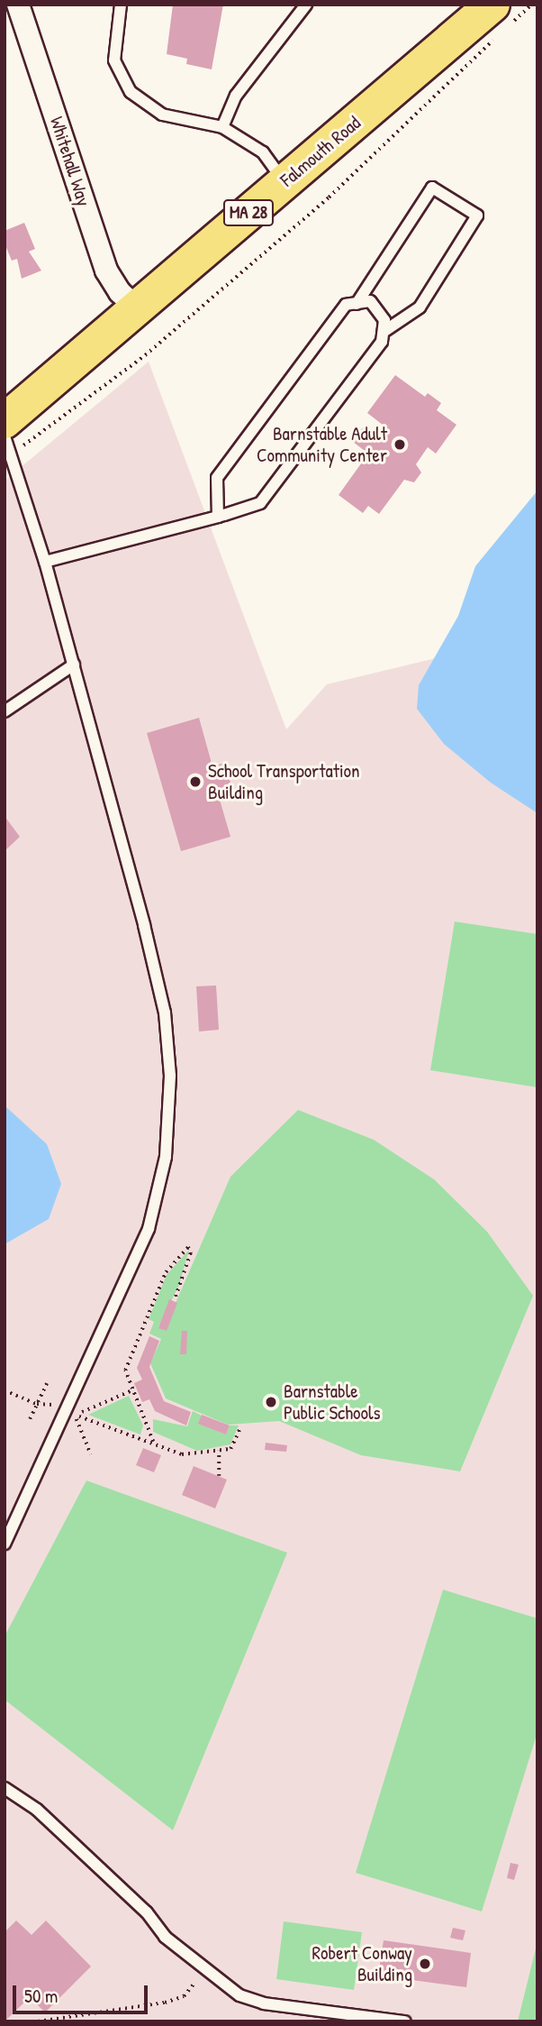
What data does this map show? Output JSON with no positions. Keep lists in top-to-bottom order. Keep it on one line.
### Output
{"streets":{"main road":["Falmouth Road","MA 28"],"street":["Whitehall Way"]},"crossings":[["Falmouth Road","Whitehall Way"]],"places":["Barnstable Adult Community Center","School Transportation Building","Barnstable Public Schools","Robert Conway Building"],"scale_bar":"50 m"}
